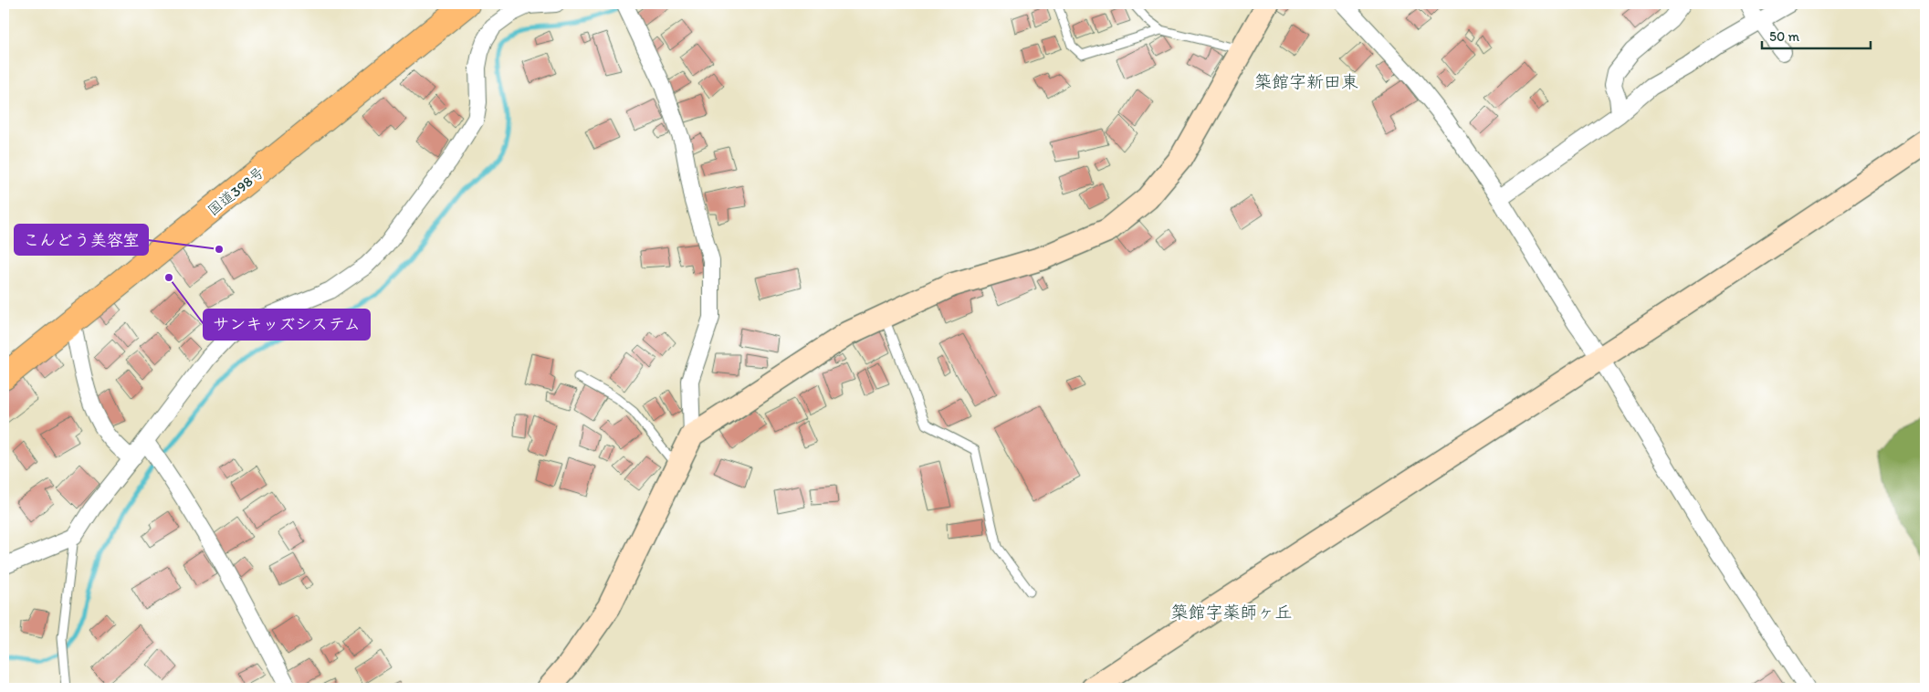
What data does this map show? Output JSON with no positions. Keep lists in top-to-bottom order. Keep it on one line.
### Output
{"streets":{"highway":["国道398号"]},"districts":["築館字新田東","築館字薬師ヶ丘"],"places":["こんどう美容室","サンキッズシステム"],"scale_bar":"50 m"}
